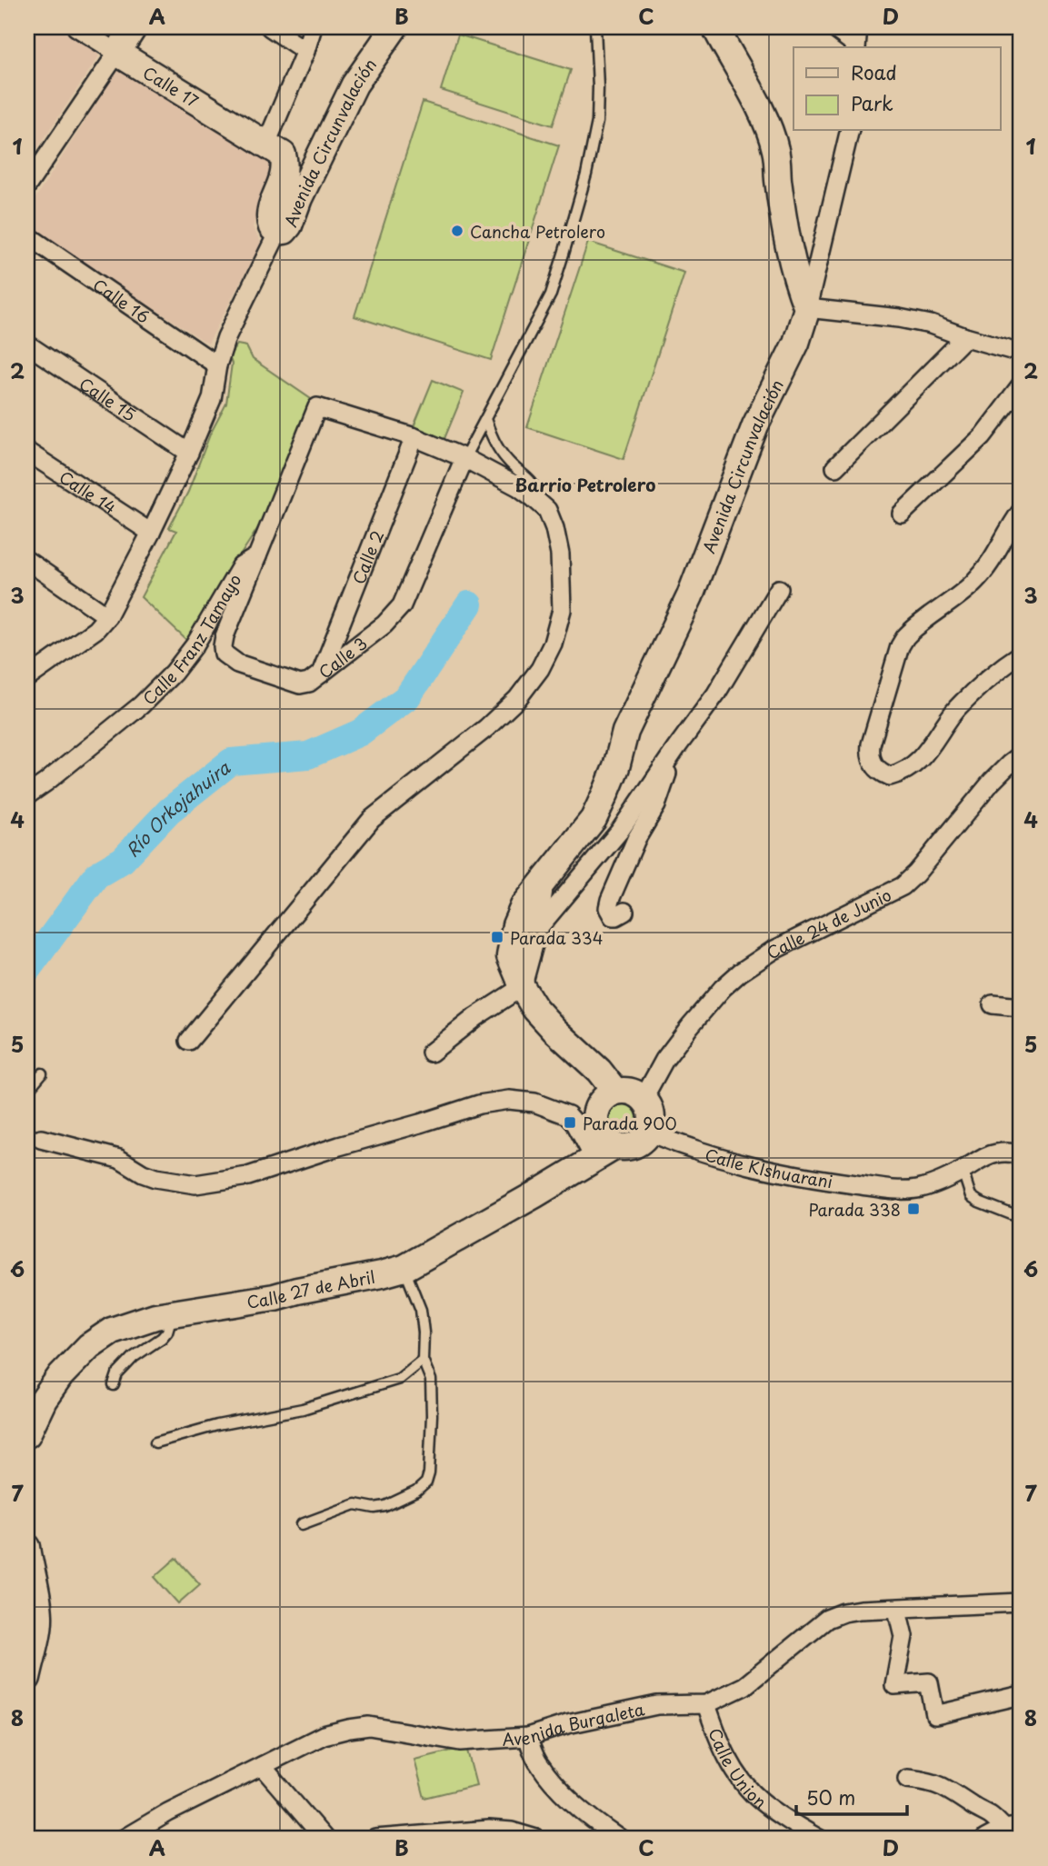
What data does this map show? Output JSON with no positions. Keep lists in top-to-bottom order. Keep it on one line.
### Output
{"streets":{"main road":["Calle 17","Avenida Circunvalación","Calle 27 de Abril"],"street":["Calle 16","Calle 15","Calle 14","Calle 2","Calle Franz Tamayo","Calle 3","Calle 24 de Junio","Calle KIshuarani","Avenida Burgaleta","Calle Union"]},"crossings":[["Calle 17","Avenida Circunvalación"],["Calle 2","Calle Franz Tamayo"],["Calle 2","Calle 3"],["Calle Franz Tamayo","Calle 3"],["Calle 24 de Junio","Calle KIshuarani"],["Calle 24 de Junio","Calle 27 de Abril"],["Calle KIshuarani","Calle 27 de Abril"],["Avenida Burgaleta","Calle Union"]],"districts":["Barrio Petrolero"],"water":["Río Orkojahuira"],"places":{"other":["Cancha Petrolero"],"transit":["Parada 334","Parada 900","Parada 338"]},"legend":["Road","Park"],"scale_bar":"50 m","grid":{"columns":["A","B","C","D"],"rows":["1","2","3","4","5","6","7","8"]}}
